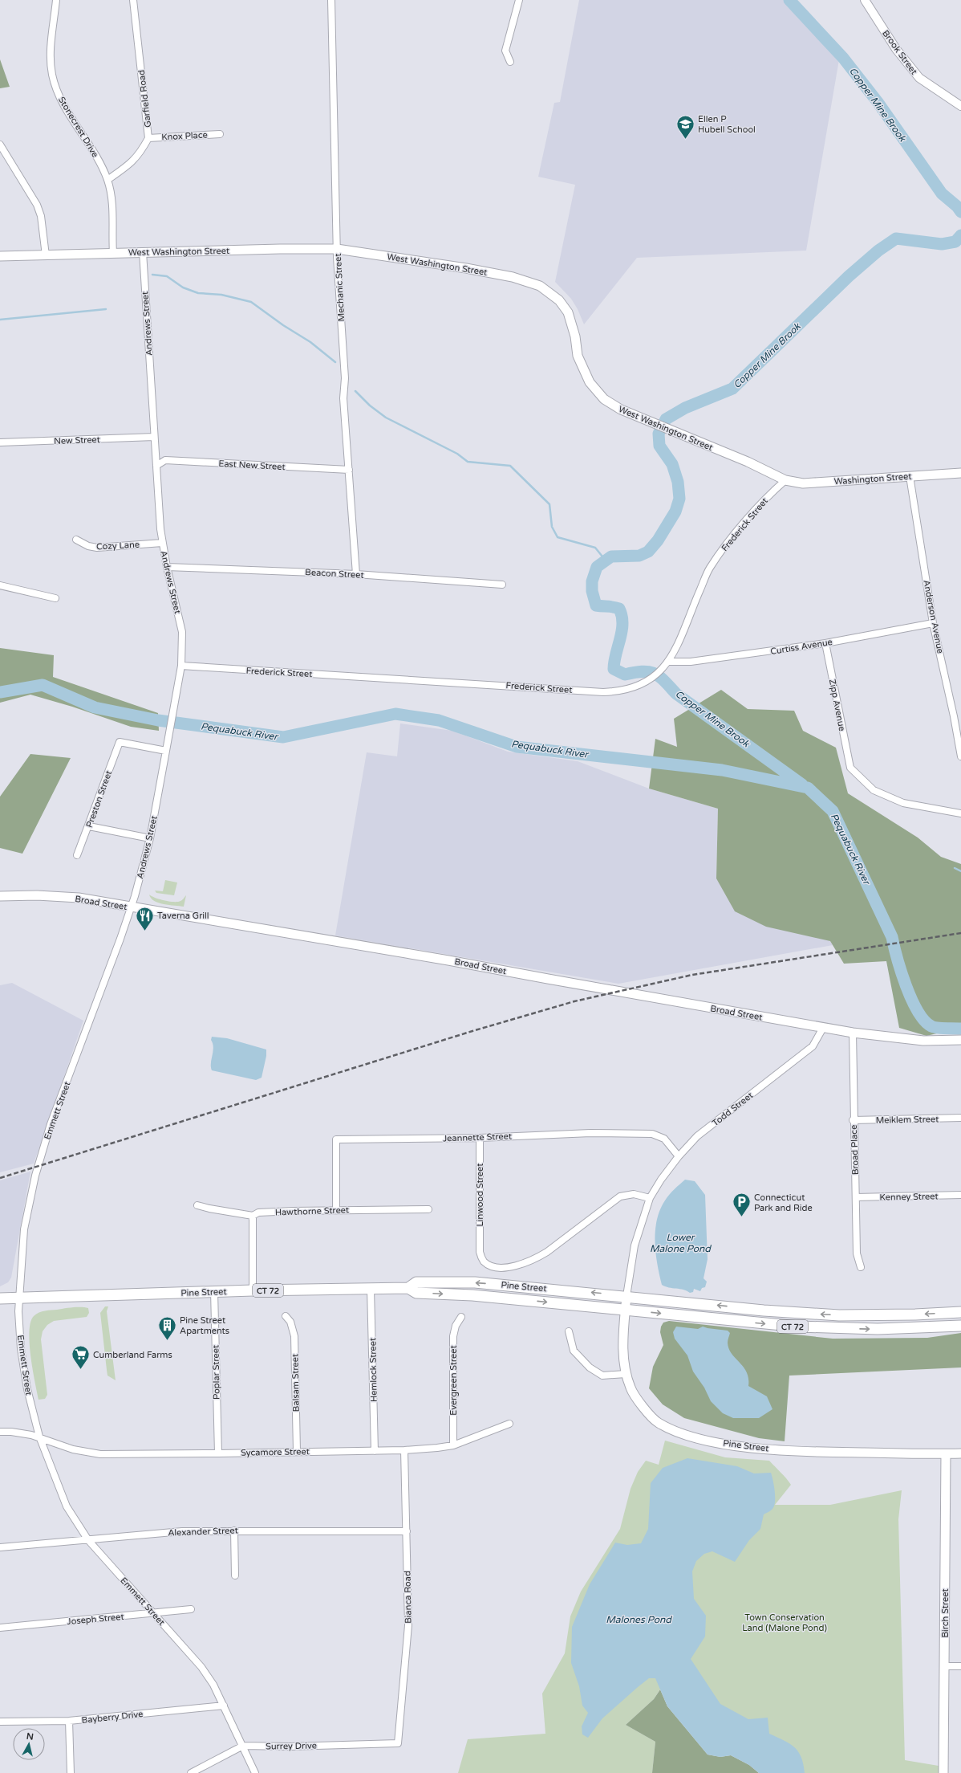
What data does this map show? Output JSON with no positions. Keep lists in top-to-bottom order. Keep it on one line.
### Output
{"streets":{"highway":["Pine Street","CT 72"],"main road":["West Washington Street","Washington Street","Broad Street","Birch Street"],"street":["Brook Street","Garfield Road","Stonecrest Drive","Knox Place","Mechanic Street","Andrews Street","New Street","East New Street","Frederick Street","Cozy Lane","Beacon Street","Anderson Avenue","Curtiss Avenue","Zipp Avenue","Preston Street","Todd Street","Emmett Street","Meiklem Street","Jeannette Street","Broad Place","Linwood Street","Kenney Street","Hawthorne Street","Hemlock Street","Poplar Street","Evergreen Street","Balsam Street","Sycamore Street","Alexander Street","Bianca Road","Joseph Street","Bayberry Drive","Surrey Drive"]},"crossings":[["Garfield Road","Stonecrest Drive"],["Garfield Road","Knox Place"],["Stonecrest Drive","West Washington Street"],["West Washington Street","Mechanic Street"],["West Washington Street","Andrews Street"],["West Washington Street","Washington Street"],["West Washington Street","Frederick Street"],["Mechanic Street","East New Street"],["Mechanic Street","Beacon Street"],["Andrews Street","New Street"],["Andrews Street","East New Street"],["Andrews Street","Frederick Street"],["Andrews Street","Cozy Lane"],["Andrews Street","Beacon Street"],["Andrews Street","Preston Street"],["Andrews Street","Broad Street"],["Andrews Street","Emmett Street"],["Washington Street","Frederick Street"],["Washington Street","Anderson Avenue"],["Frederick Street","Curtiss Avenue"],["Anderson Avenue","Curtiss Avenue"],["Curtiss Avenue","Zipp Avenue"],["Broad Street","Todd Street"],["Broad Street","Emmett Street"],["Broad Street","Broad Place"],["Todd Street","Jeannette Street"],["Todd Street","Linwood Street"],["Todd Street","Pine Street"],["Todd Street","CT 72"],["Emmett Street","Pine Street"],["Emmett Street","Sycamore Street"],["Emmett Street","Alexander Street"],["Emmett Street","Joseph Street"],["Emmett Street","Bayberry Drive"],["Emmett Street","Surrey Drive"],["Meiklem Street","Broad Place"],["Jeannette Street","Linwood Street"],["Jeannette Street","Hawthorne Street"],["Broad Place","Kenney Street"],["Pine Street","CT 72"],["Pine Street","Hemlock Street"],["Pine Street","Poplar Street"],["Pine Street","Birch Street"],["Hemlock Street","Sycamore Street"],["Poplar Street","Sycamore Street"],["Evergreen Street","Sycamore Street"],["Balsam Street","Sycamore Street"],["Sycamore Street","Bianca Road"],["Alexander Street","Bianca Road"],["Bianca Road","Surrey Drive"]],"water":["Copper Mine Brook","Pequabuck River","Lower Malone Pond","Malones Pond"],"parks":["Town Conservation Land (Malone Pond)"],"places":{"school or university":["Ellen P Hubell School"],"restaurant":["Taverna Grill"],"parking":["Connecticut Park and Ride"],"building":["Pine Street Apartments"],"supermarket":["Cumberland Farms"]},"north":"top"}
